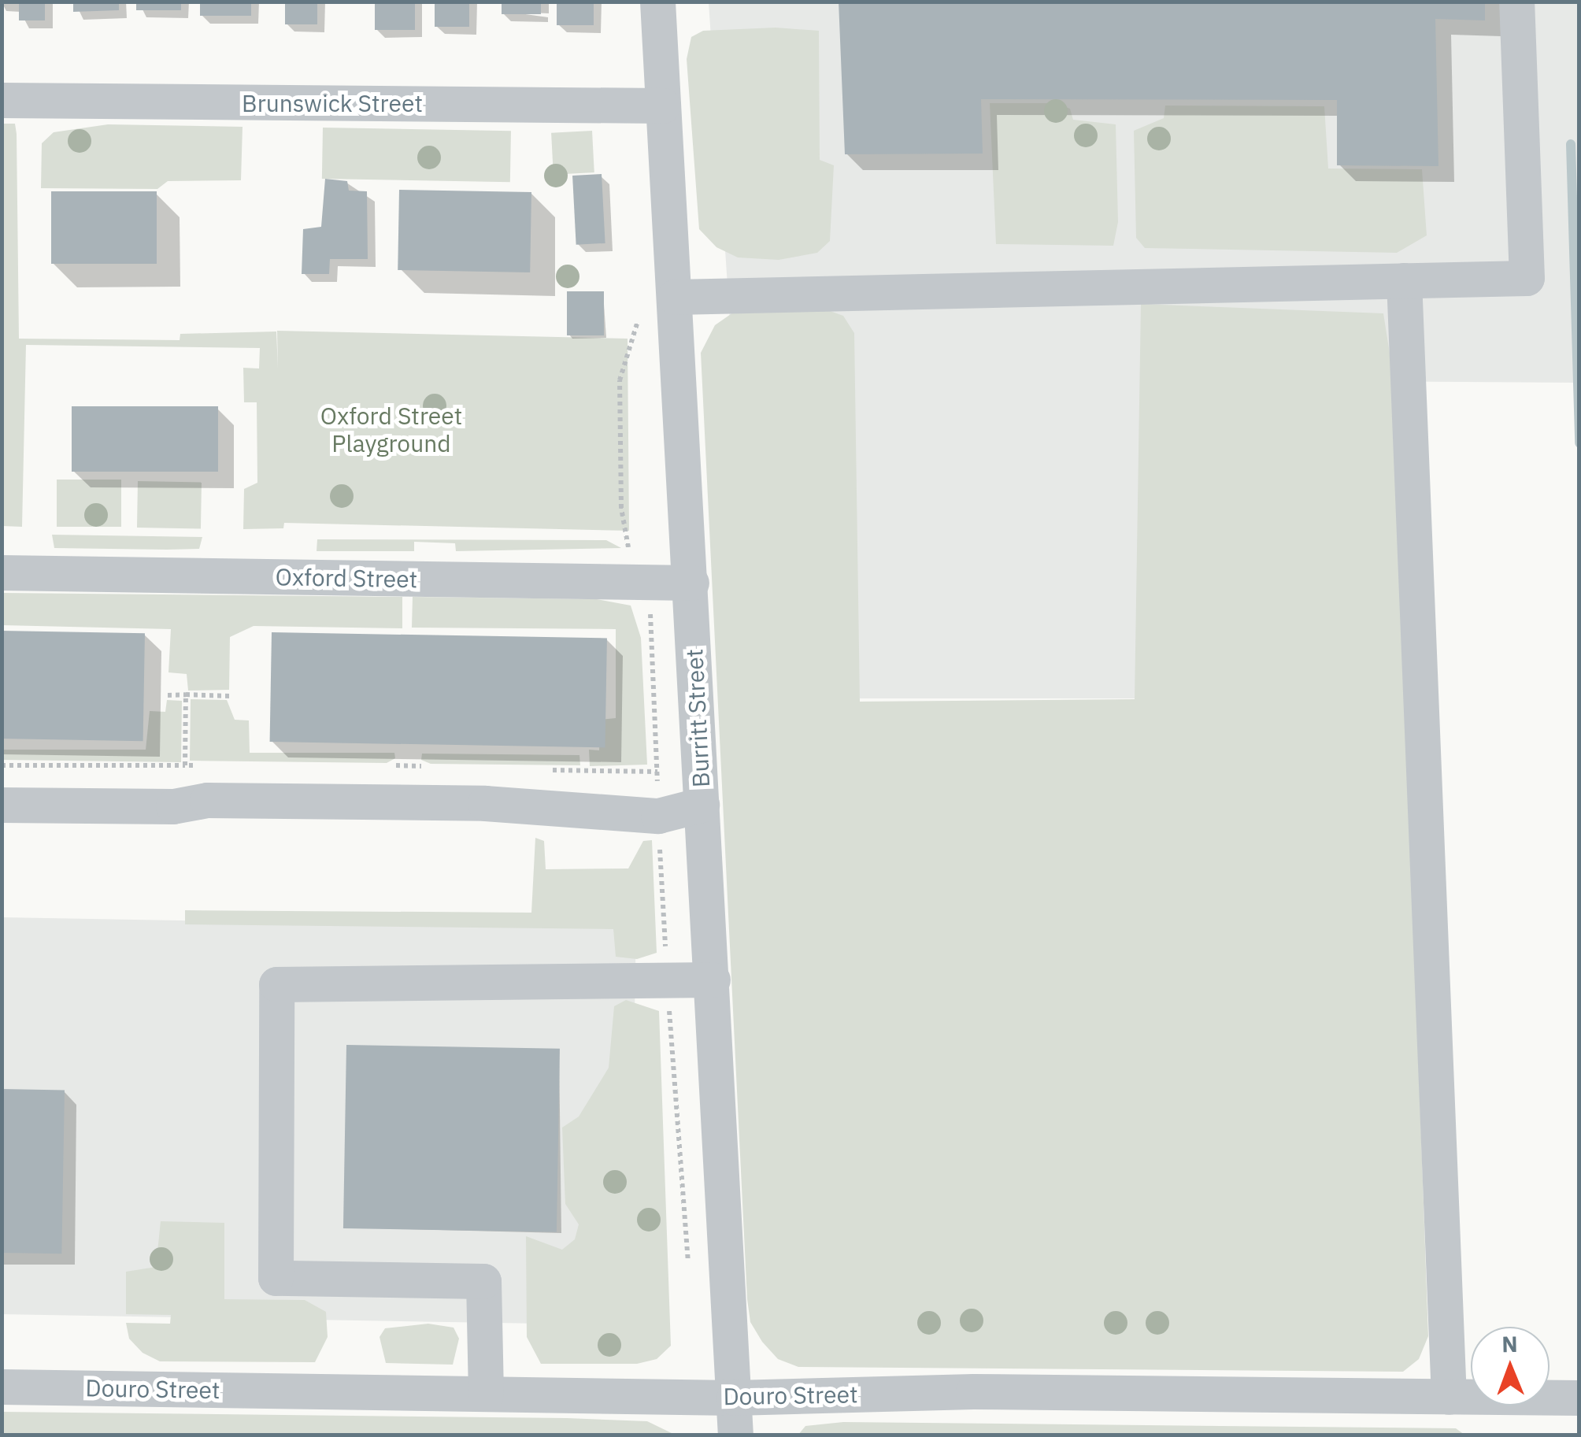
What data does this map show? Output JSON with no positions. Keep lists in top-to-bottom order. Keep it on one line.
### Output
{"streets":{"street":["Brunswick Street","Oxford Street","Burritt Street","Douro Street"]},"crossings":[["Brunswick Street","Burritt Street"],["Oxford Street","Burritt Street"],["Burritt Street","Douro Street"]],"parks":["Oxford Street Playground"],"north":"top"}
